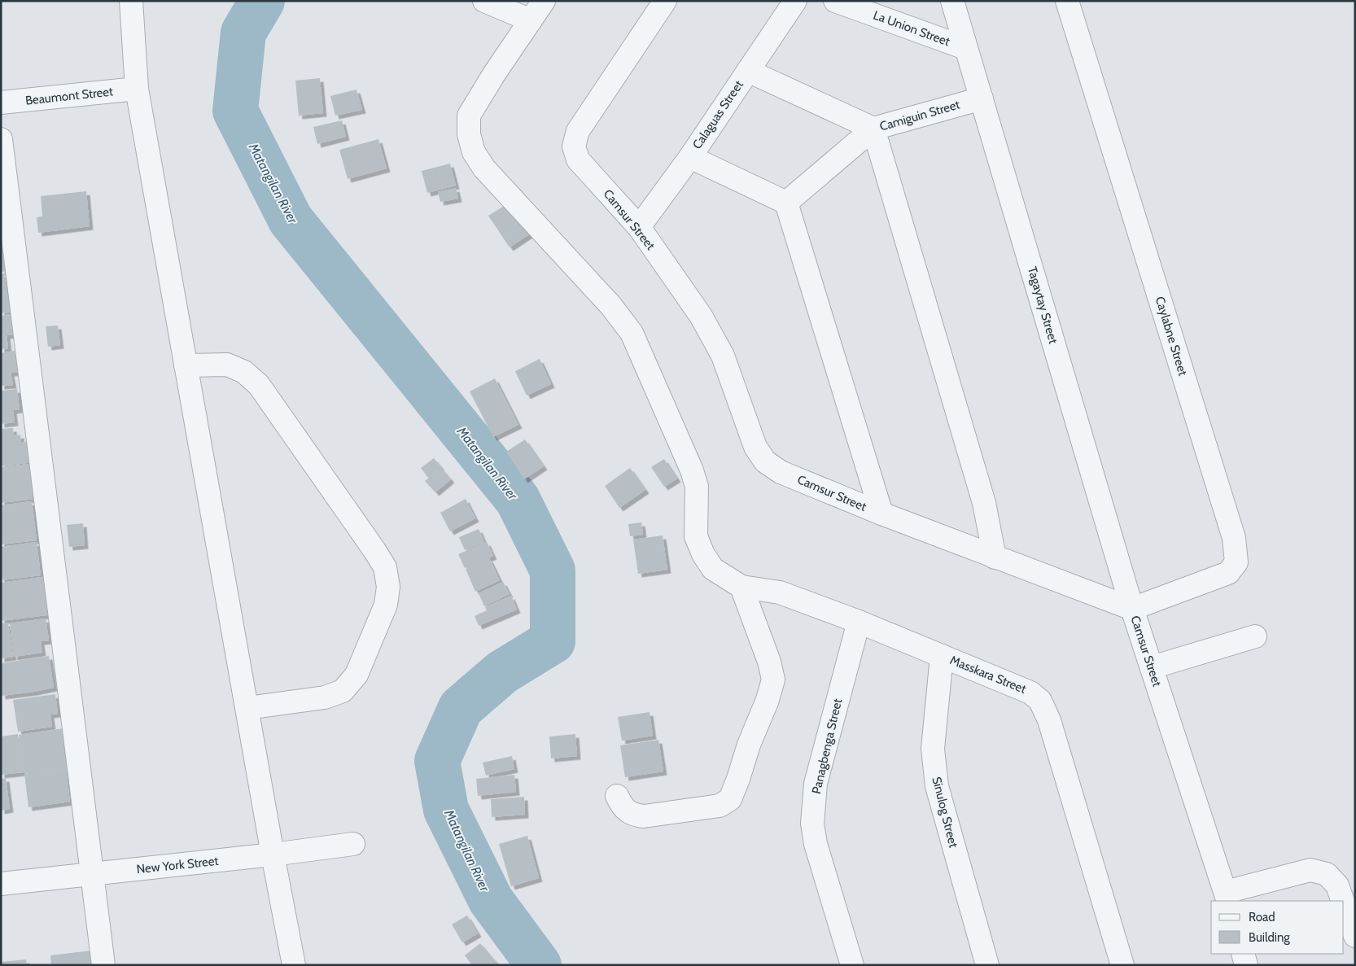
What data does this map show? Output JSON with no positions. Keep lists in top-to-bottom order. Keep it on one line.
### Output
{"streets":{"street":["La Union Street","Beaumont Street","Calaguas Street","Camiguin Street","Camsur Street","Tagaytay Street","Caylabne Street","Masskara Street","Panagbenga Street","Sinulog Street","New York Street"]},"crossings":[["La Union Street","Tagaytay Street"],["Calaguas Street","Camsur Street"],["Camiguin Street","Tagaytay Street"],["Camsur Street","Tagaytay Street"],["Camsur Street","Caylabne Street"],["Tagaytay Street","Caylabne Street"],["Masskara Street","Panagbenga Street"],["Masskara Street","Sinulog Street"]],"water":["Matangilan River"],"legend":["Road","Building"]}
